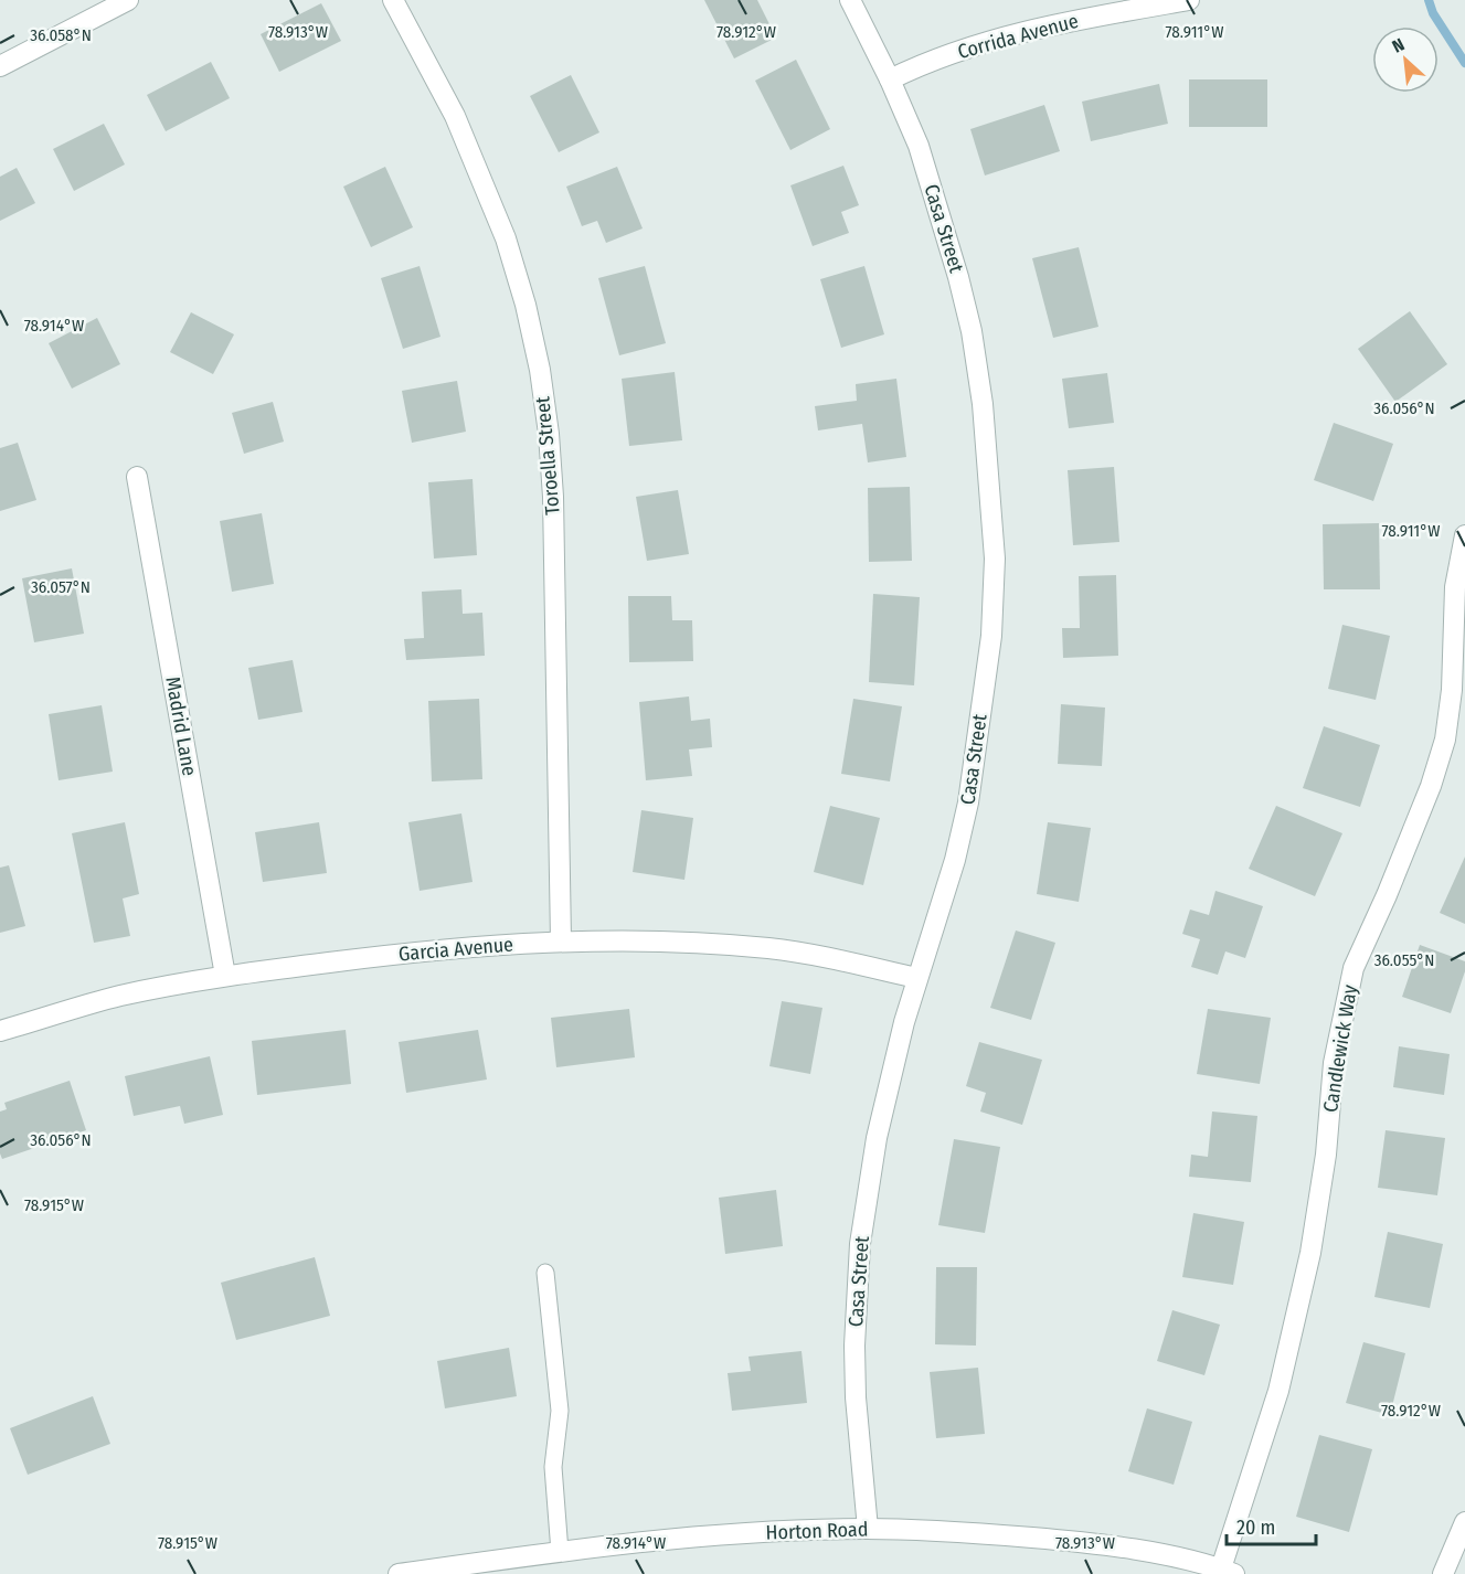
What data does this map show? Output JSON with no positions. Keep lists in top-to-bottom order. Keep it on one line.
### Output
{"streets":{"street":["Corrida Avenue","Casa Street","Toroella Street","Madrid Lane","Garcia Avenue","Candlewick Way","Horton Road"]},"crossings":[["Corrida Avenue","Casa Street"],["Casa Street","Garcia Avenue"],["Casa Street","Horton Road"],["Toroella Street","Garcia Avenue"],["Madrid Lane","Garcia Avenue"],["Candlewick Way","Horton Road"]],"scale_bar":"20 m","north":"top left","coordinates":["78.913°W","78.912°W","78.911°W","36.058°N","78.914°W","36.056°N","36.057°N","36.055°N","78.915°W"]}
